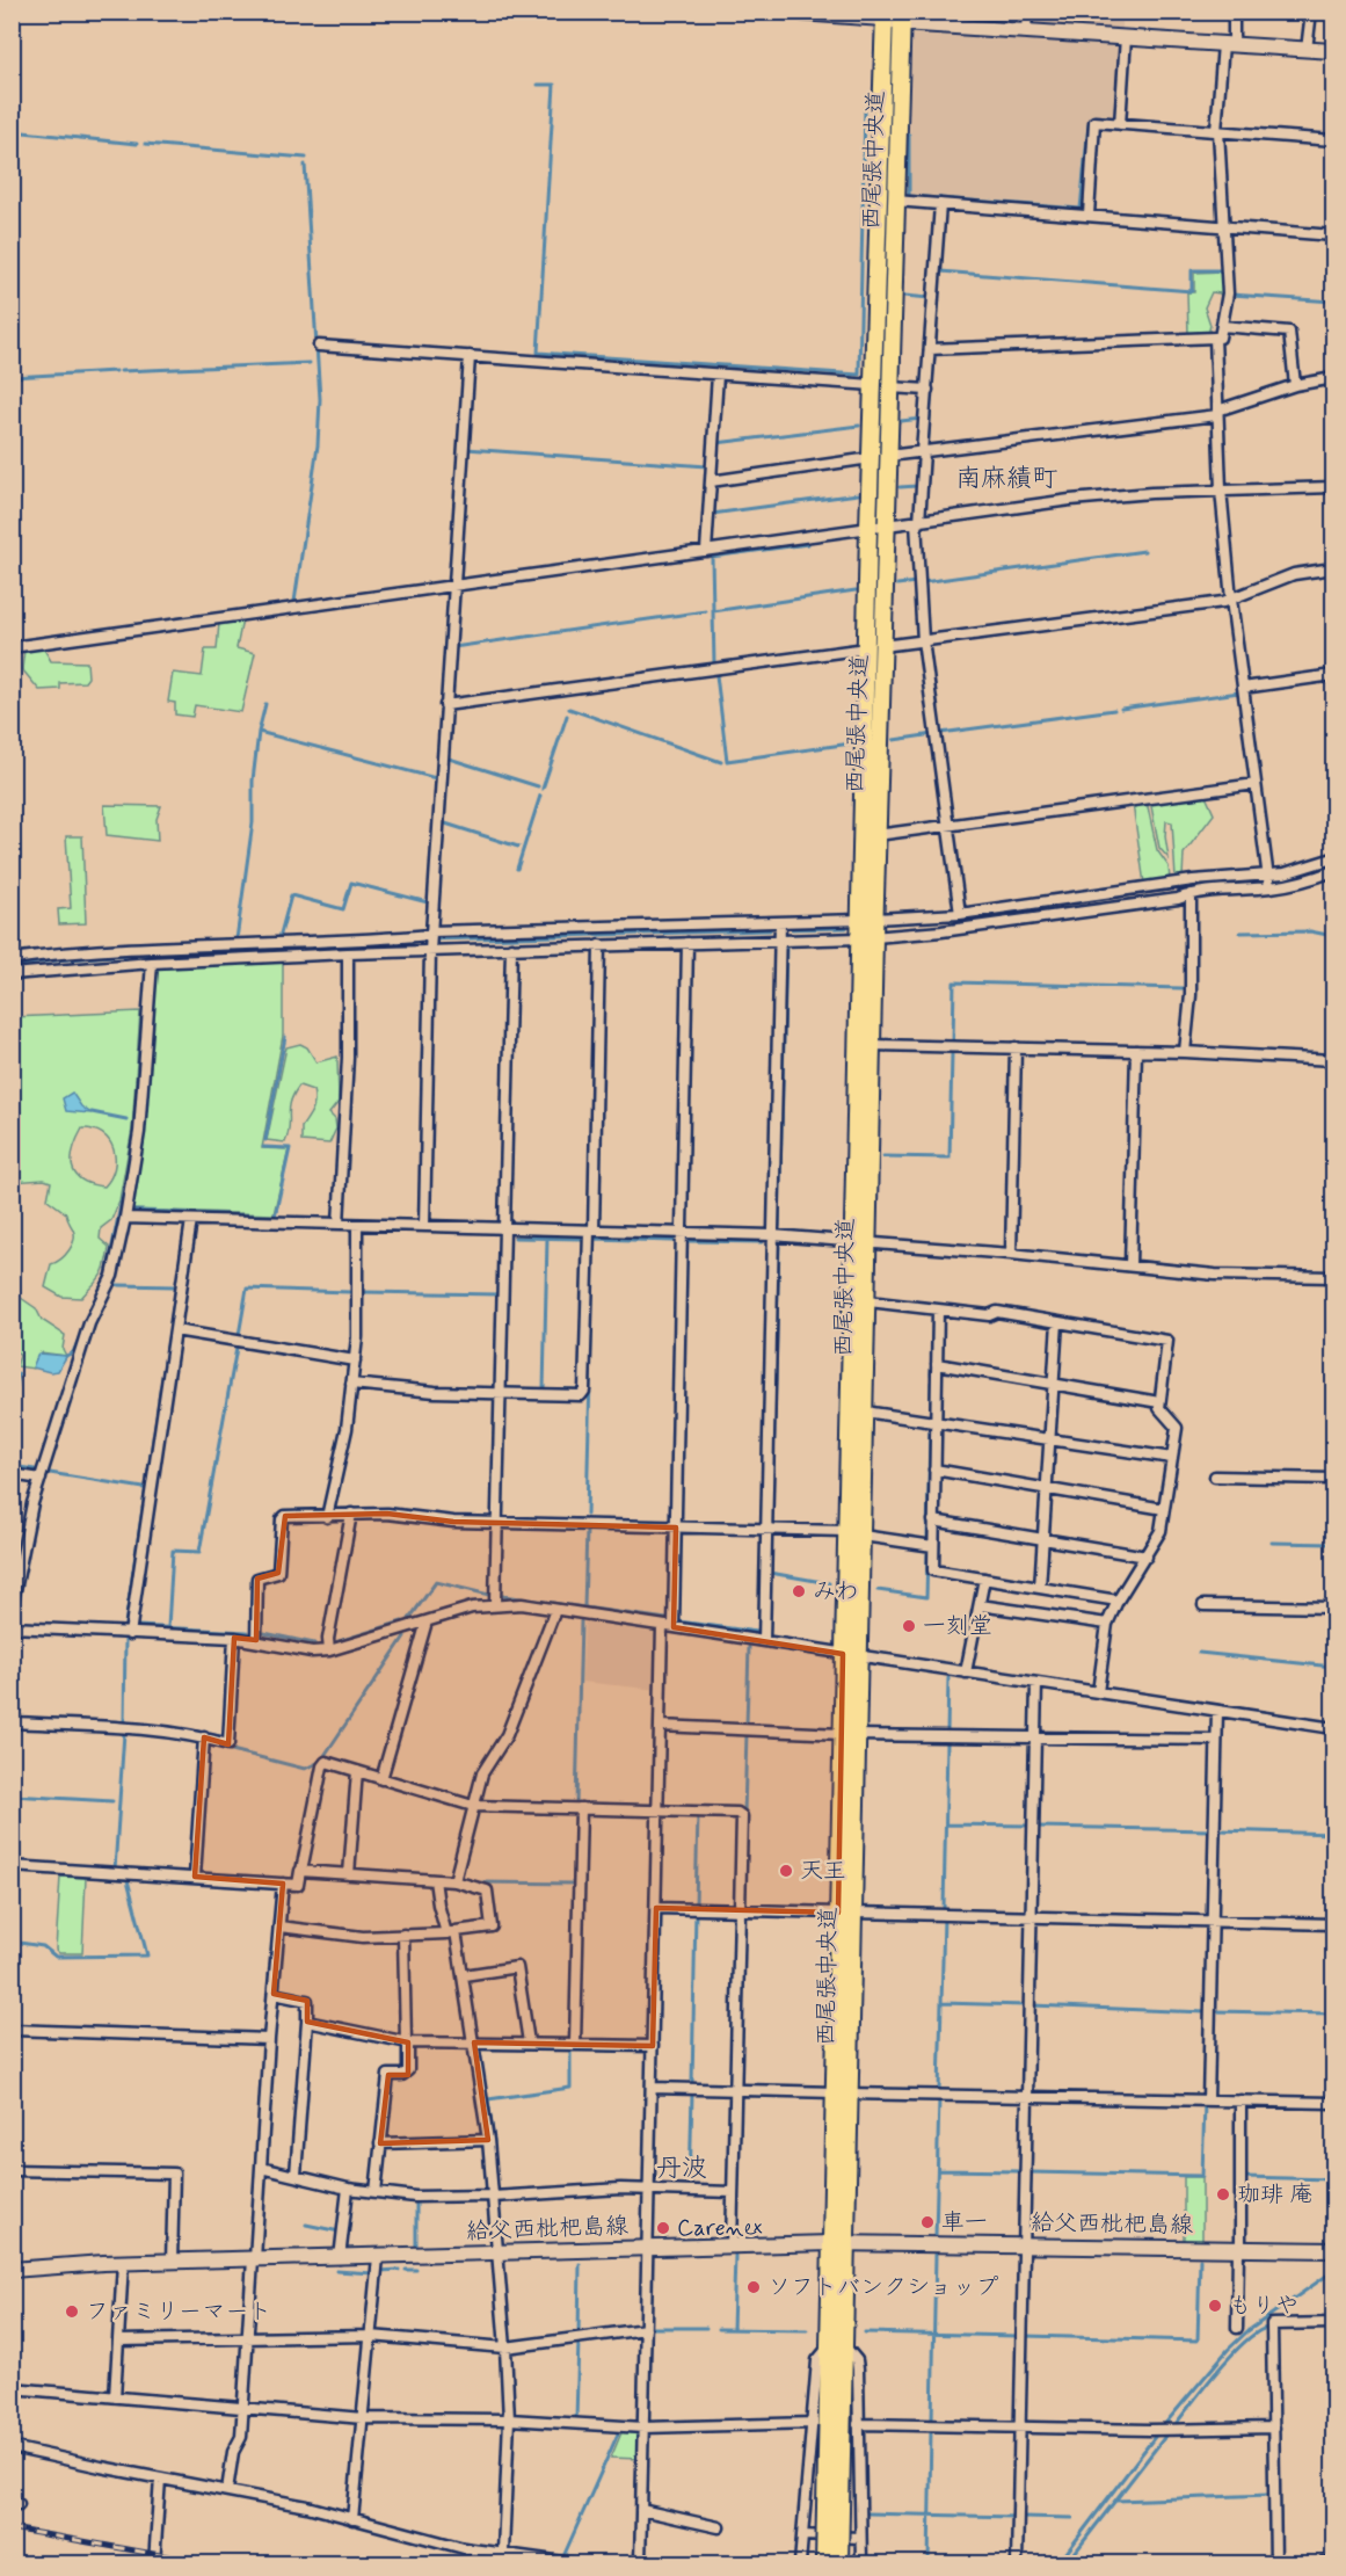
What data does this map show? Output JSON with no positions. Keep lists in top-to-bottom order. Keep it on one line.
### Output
{"streets":{"main road":["西尾張中央道","給父西枇杷島線"]},"crossings":[["西尾張中央道","給父西枇杷島線"]],"districts":["南麻績町","丹波"],"places":["みわ","一刻堂","天王","珈琲 庵","車一","Carenex","ソフトバンクショップ","もりや","ファミリーマート"]}
